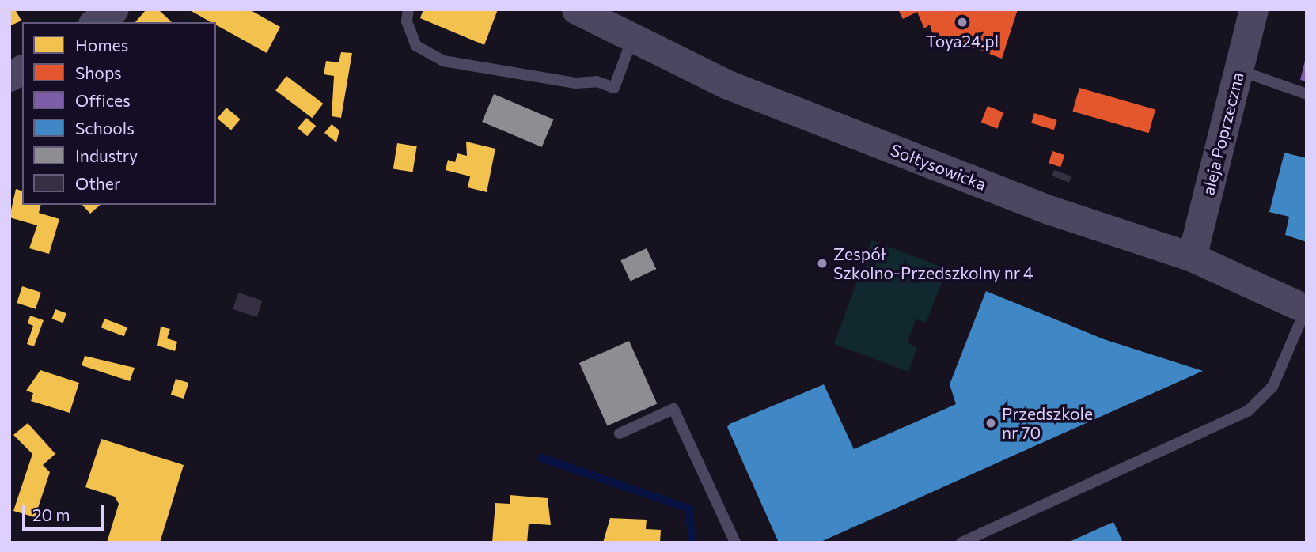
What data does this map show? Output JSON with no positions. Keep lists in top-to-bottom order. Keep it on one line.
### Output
{"streets":{"street":["aleja Poprzeczna","Sołtysowicka"]},"crossings":[["aleja Poprzeczna","Sołtysowicka"]],"places":["Toya24.pl","Zespół Szkolno-Przedszkolny nr 4","Przedszkole nr 70"],"legend":["Homes","Shops","Offices","Schools","Industry","Other"],"scale_bar":"20 m"}
